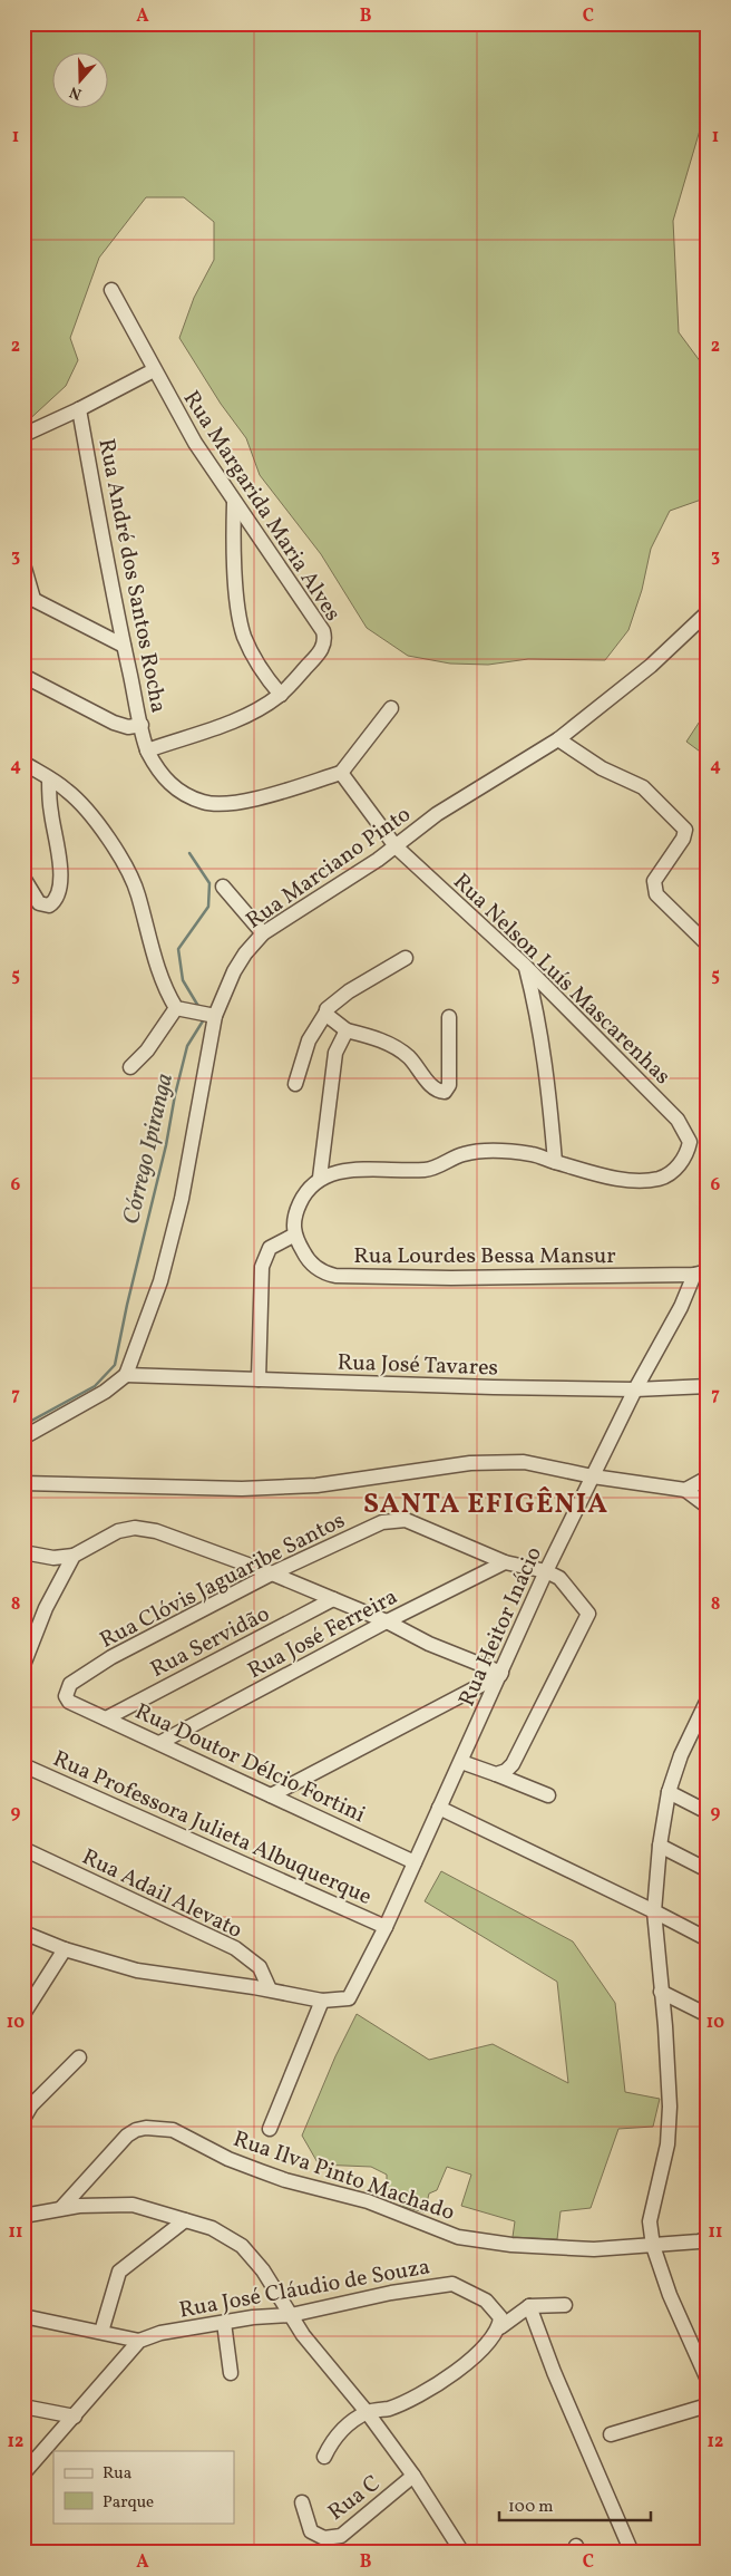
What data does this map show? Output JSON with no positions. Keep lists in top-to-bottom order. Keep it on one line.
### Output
{"streets":{"street":["Rua Margarida Maria Alves","Rua André dos Santos Rocha","Rua Marciano Pinto","Rua Nelson Luís Mascarenhas","Rua Lourdes Bessa Mansur","Rua José Tavares","Rua Clóvis Jaguaribe Santos","Rua Heitor Inácio","Rua José Ferreira","Rua Servidão","Rua Doutor Délcio Fortini","Rua Professora Julieta Albuquerque","Rua Adail Alevato","Rua Ilva Pinto Machado","Rua José Cláudio de Souza","Rua C"]},"crossings":[["Rua Margarida Maria Alves","Rua André dos Santos Rocha"],["Rua André dos Santos Rocha","Rua Nelson Luís Mascarenhas"],["Rua Marciano Pinto","Rua Nelson Luís Mascarenhas"],["Rua Marciano Pinto","Rua José Tavares"],["Rua Lourdes Bessa Mansur","Rua Heitor Inácio"],["Rua José Tavares","Rua Heitor Inácio"],["Rua Clóvis Jaguaribe Santos","Rua Heitor Inácio"],["Rua Clóvis Jaguaribe Santos","Rua José Ferreira"],["Rua Clóvis Jaguaribe Santos","Rua Doutor Délcio Fortini"],["Rua Heitor Inácio","Rua Doutor Délcio Fortini"],["Rua Heitor Inácio","Rua Professora Julieta Albuquerque"],["Rua José Ferreira","Rua Doutor Délcio Fortini"],["Rua Servidão","Rua Doutor Délcio Fortini"]],"districts":["SANTA EFIGÊNIA"],"water":["Córrego Ipiranga"],"legend":["Rua","Parque"],"scale_bar":"100 m","north":"bottom","grid":{"columns":["A","B","C"],"rows":["1","2","3","4","5","6","7","8","9","10","11","12"]}}
